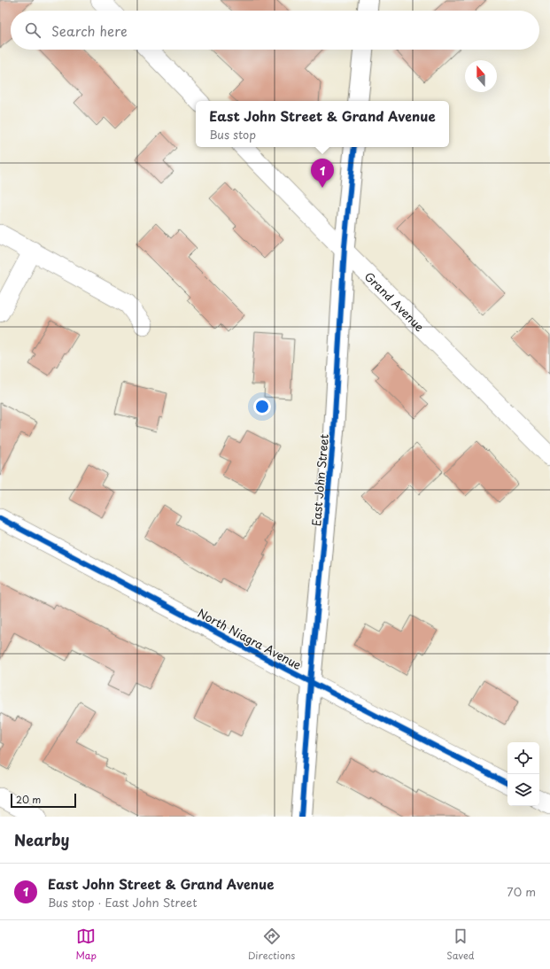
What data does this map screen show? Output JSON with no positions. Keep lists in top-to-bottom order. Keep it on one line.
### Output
{"streets":{"street":["Grand Avenue","East John Street","North Niagra Avenue"]},"crossings":[["Grand Avenue","East John Street"],["East John Street","North Niagra Avenue"]],"scale_bar":"20 m","north":"top","page":{"search":"Search here","popup":["East John Street & Grand Avenue","Bus stop"],"pins":"1","scale":"20 m","heading":"Nearby","list":[{"mark":"1","name":"East John Street & Grand Avenue","note":"Bus stop · East John Street","value":"70 m"}],"nav":["Map","Directions","Saved"]}}
